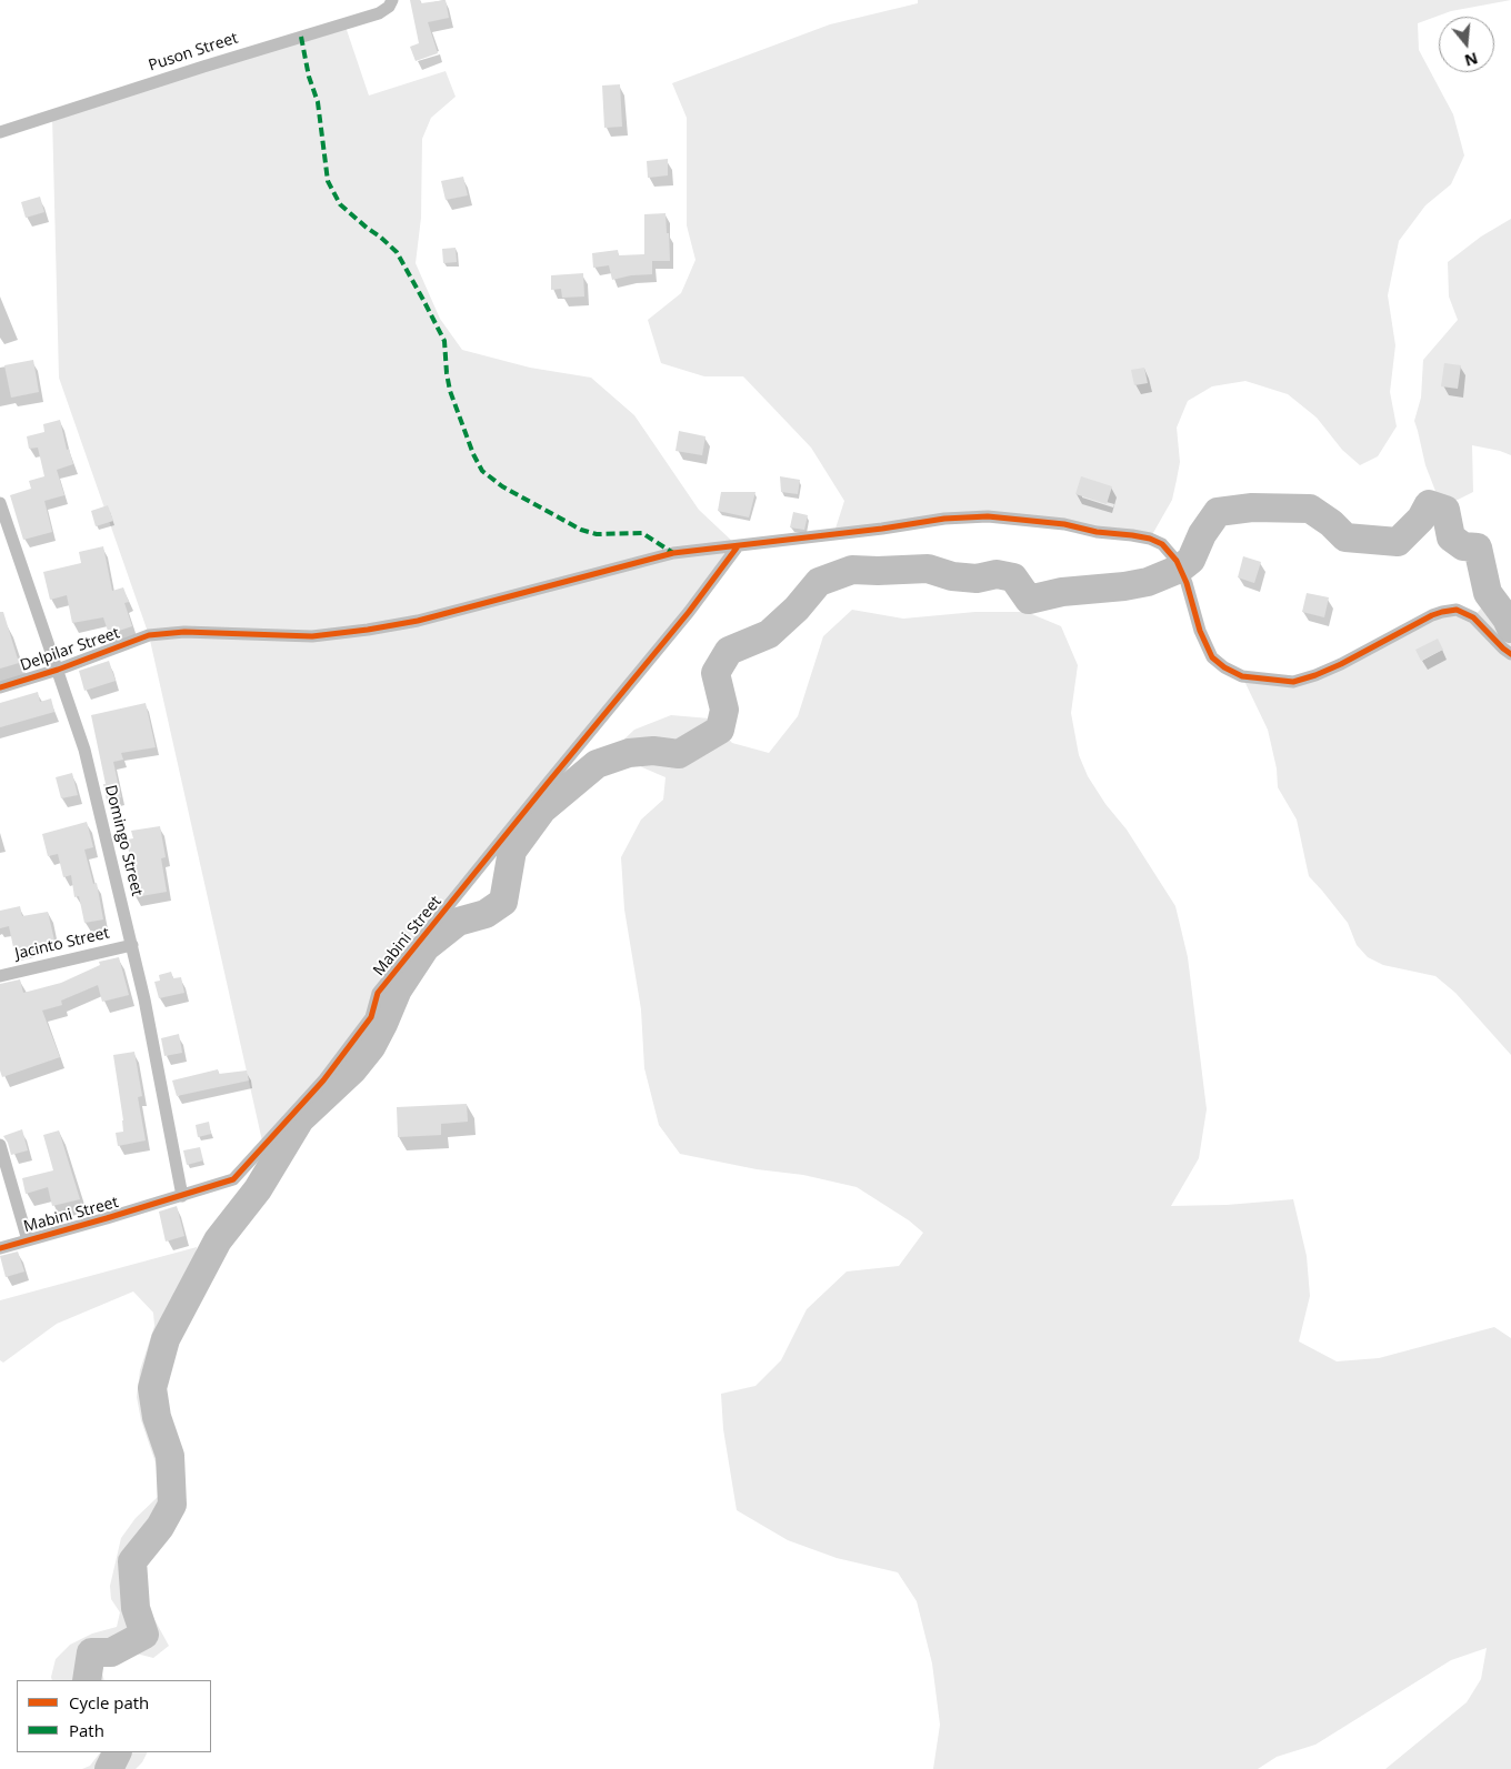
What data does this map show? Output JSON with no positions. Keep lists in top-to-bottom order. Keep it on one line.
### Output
{"streets":{"street":["Puson Street","Delpilar Street","Domingo Street","Mabini Street","Jacinto Street"]},"crossings":[["Delpilar Street","Domingo Street"],["Delpilar Street","Mabini Street"],["Domingo Street","Mabini Street"],["Domingo Street","Jacinto Street"]],"legend":["Cycle path","Path"],"north":"bottom"}
